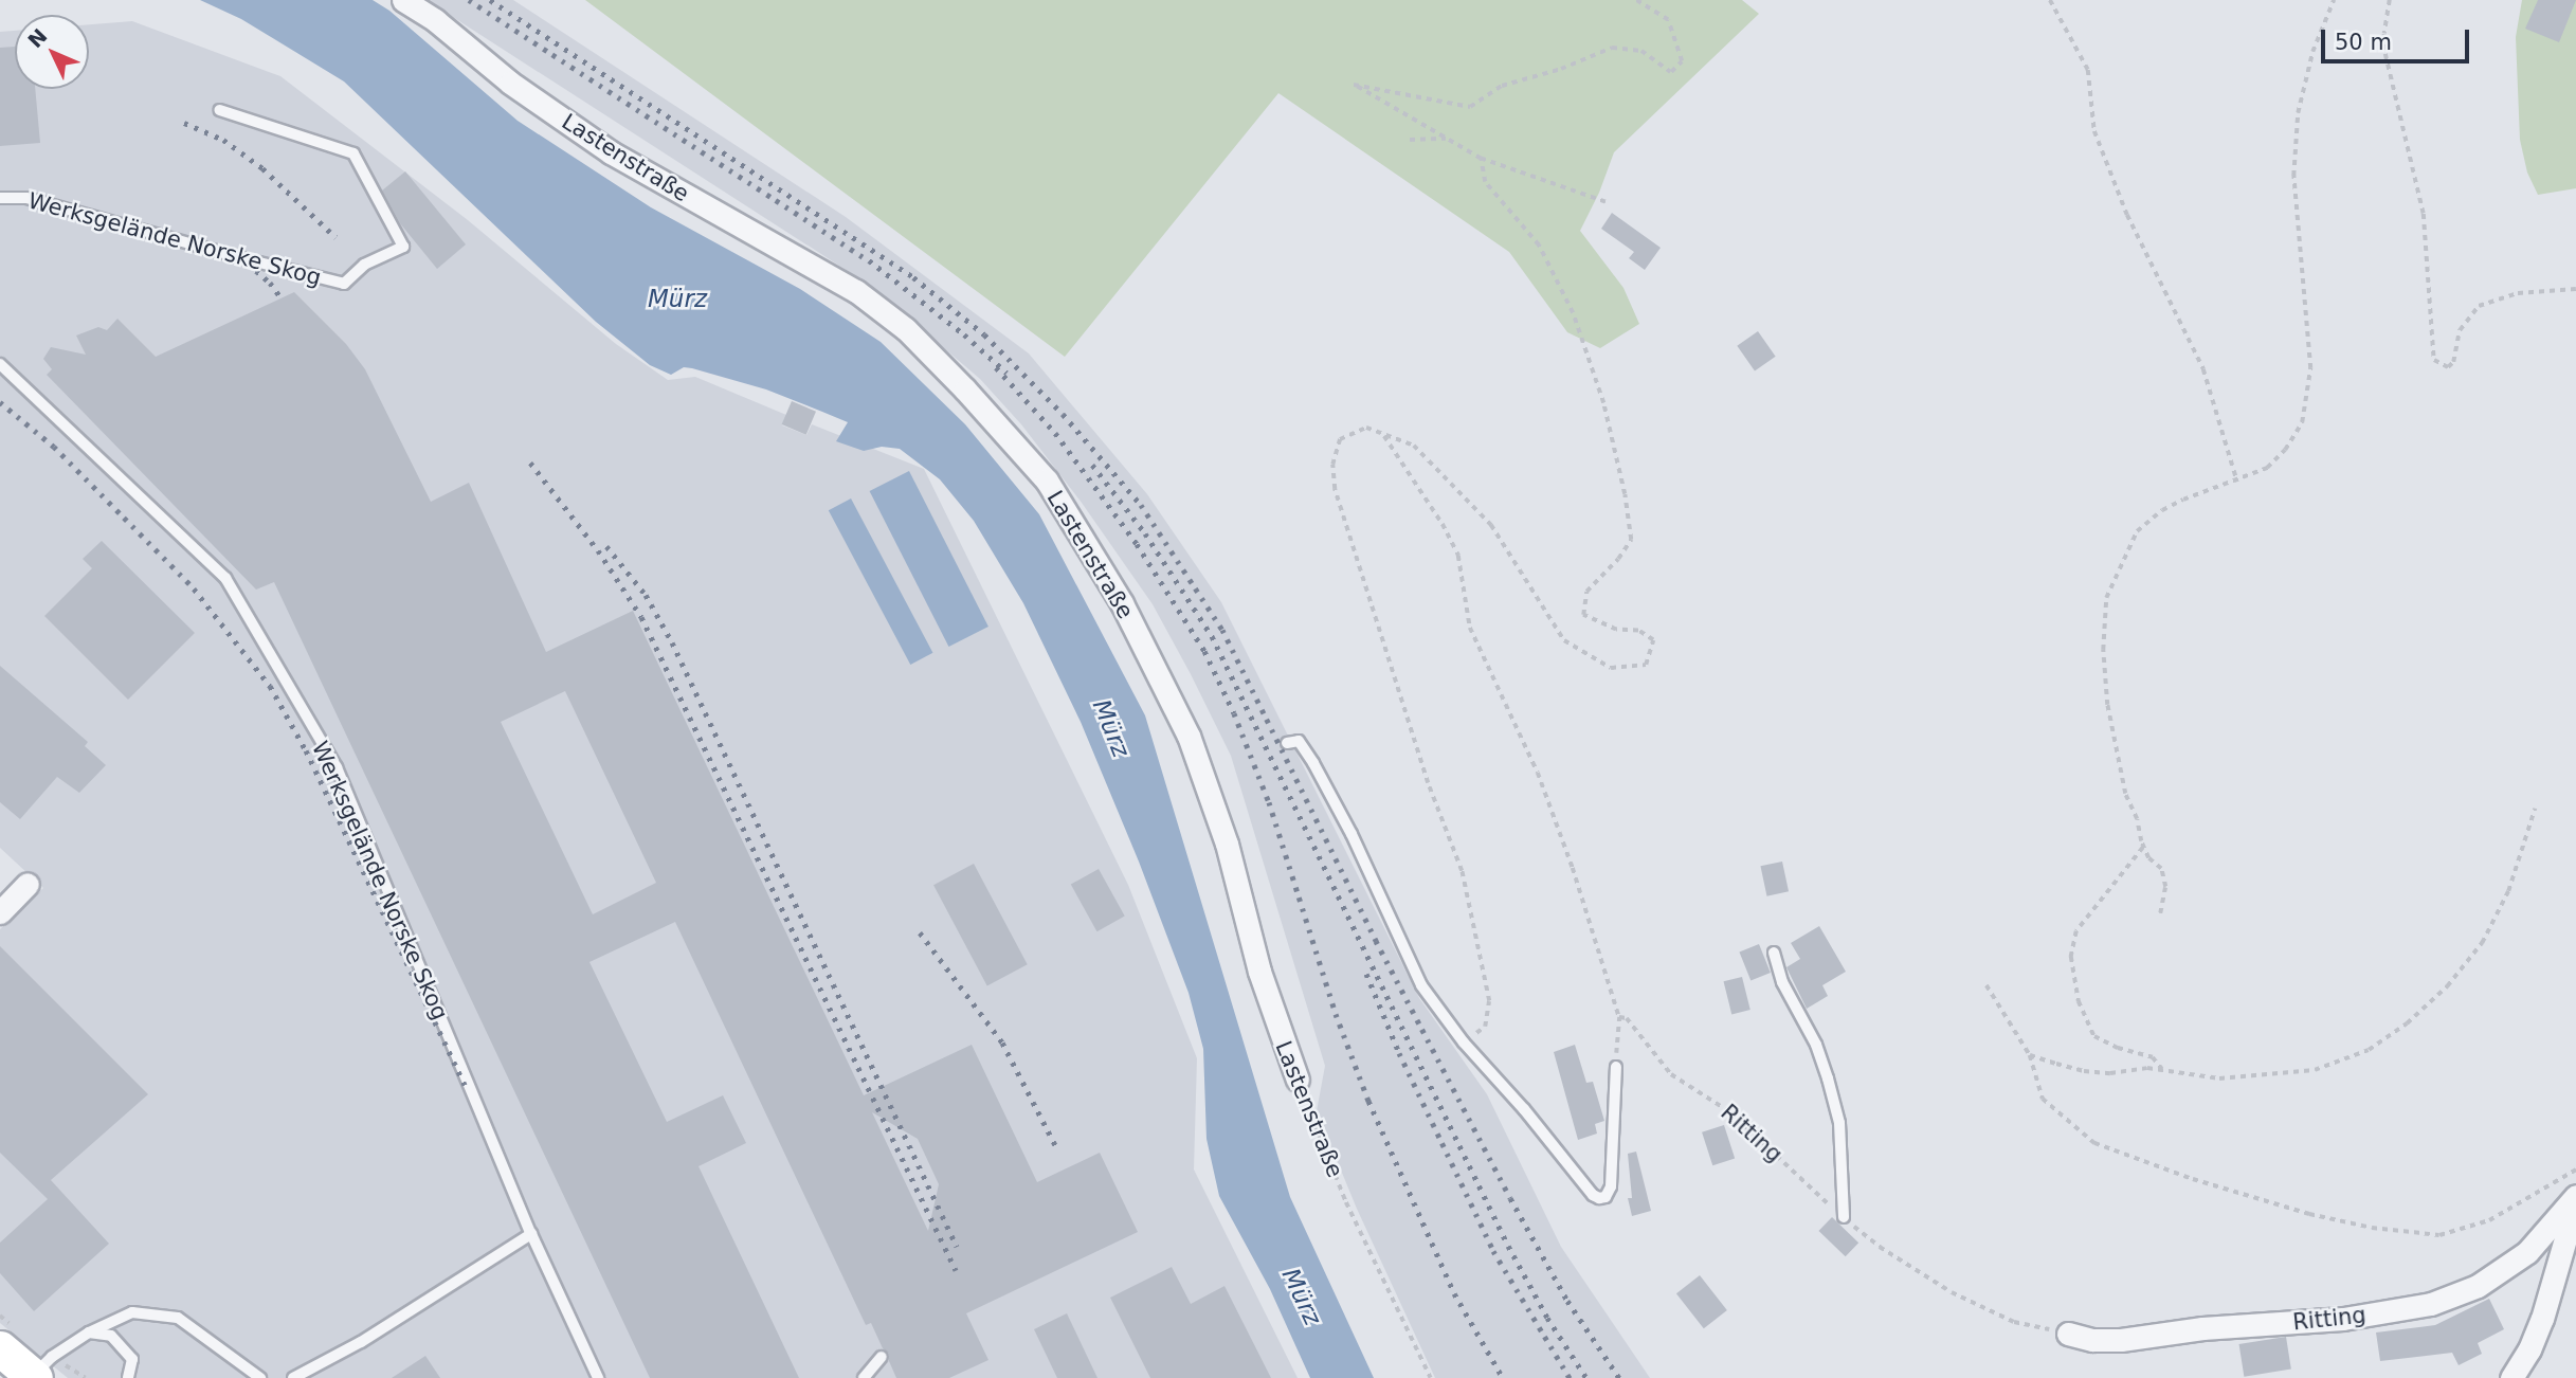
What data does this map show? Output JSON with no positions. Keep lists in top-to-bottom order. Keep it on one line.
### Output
{"streets":{"street":["Lastenstraße","Ritting"],"lane":["Werksgelände Norske Skog"]},"water":["Mürz"],"scale_bar":"50 m","north":"top left"}
